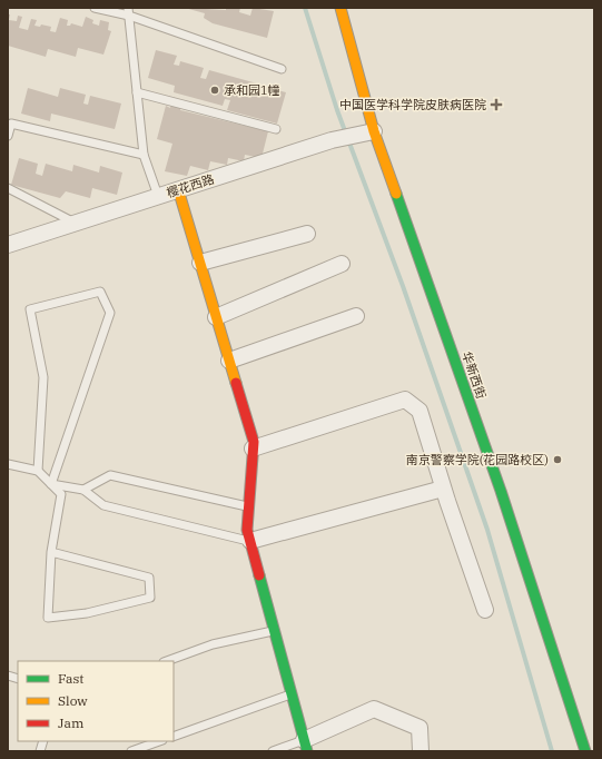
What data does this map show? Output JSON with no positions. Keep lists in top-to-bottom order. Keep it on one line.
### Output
{"streets":{"street":["樱花西路","华新西街"]},"crossings":[["樱花西路","华新西街"]],"places":{"other":["承和园1幢","南京警察学院(花园路校区)"],"health":["中国医学科学院皮肤病医院"]},"legend":["Fast","Slow","Jam"]}
